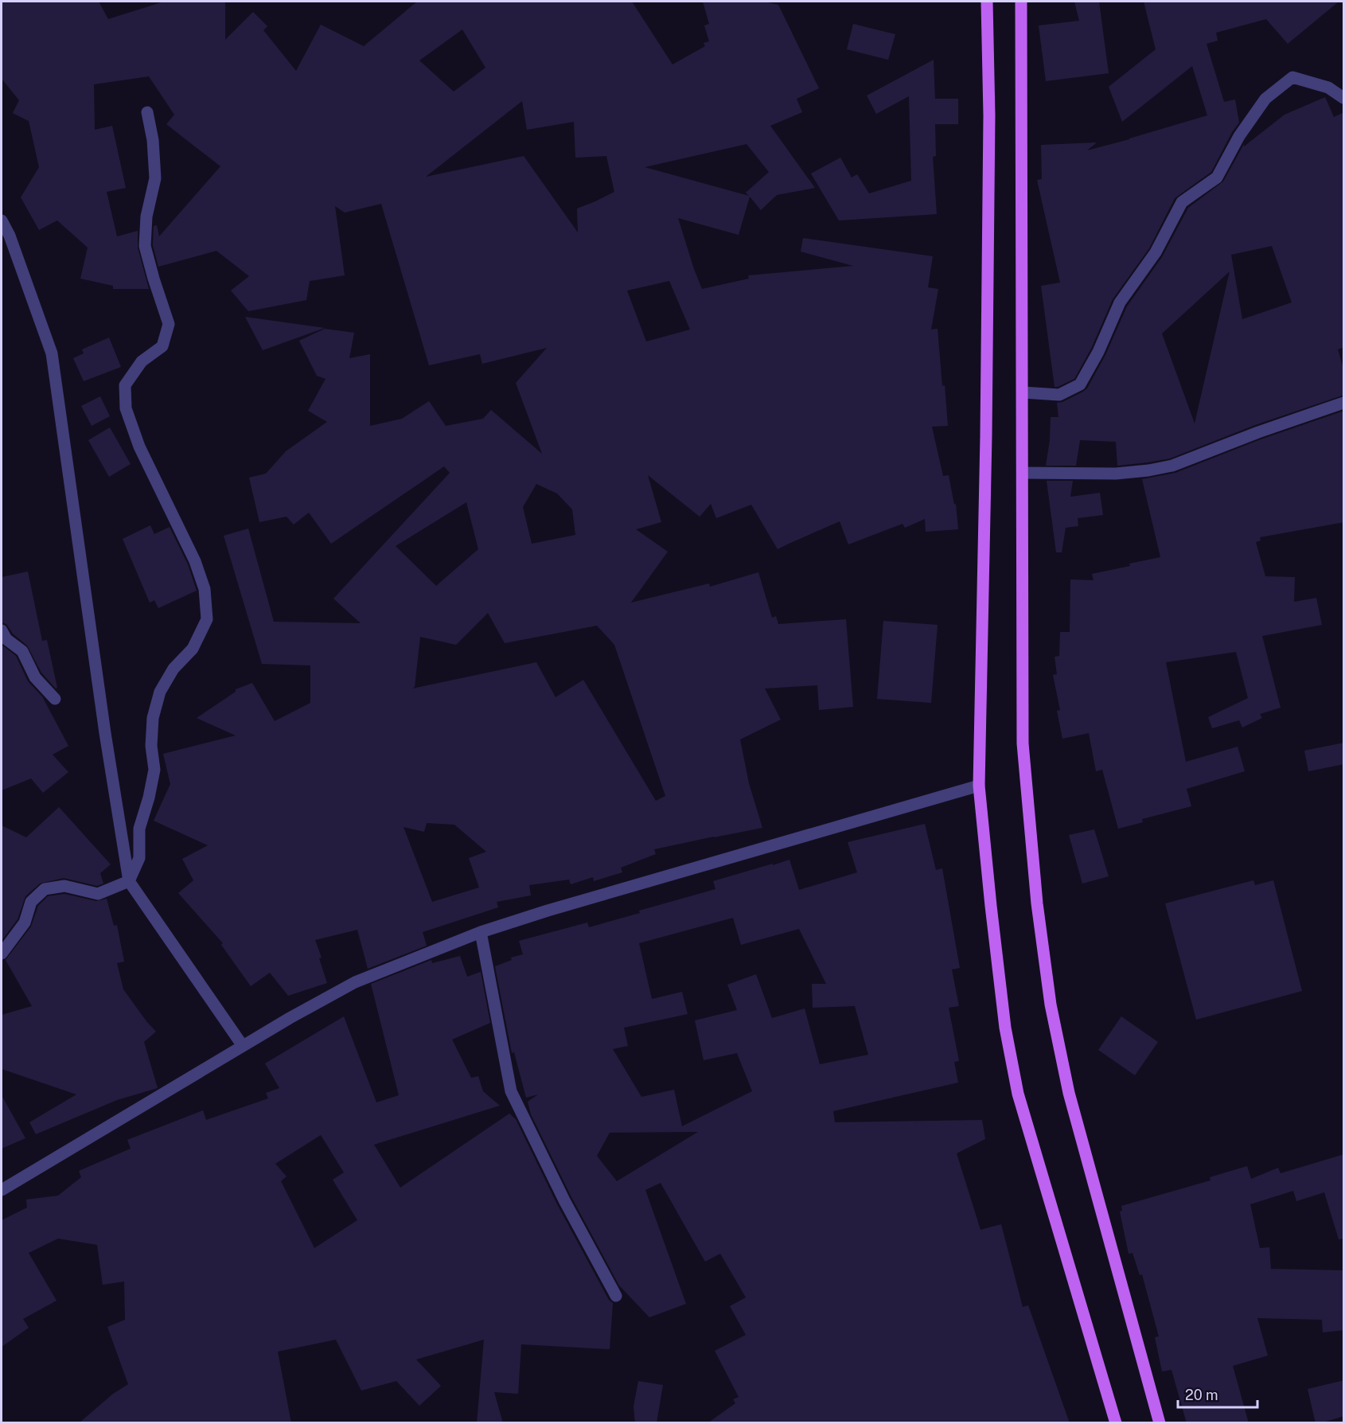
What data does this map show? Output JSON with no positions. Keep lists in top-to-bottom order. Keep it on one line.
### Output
{"scale_bar":"20 m"}
